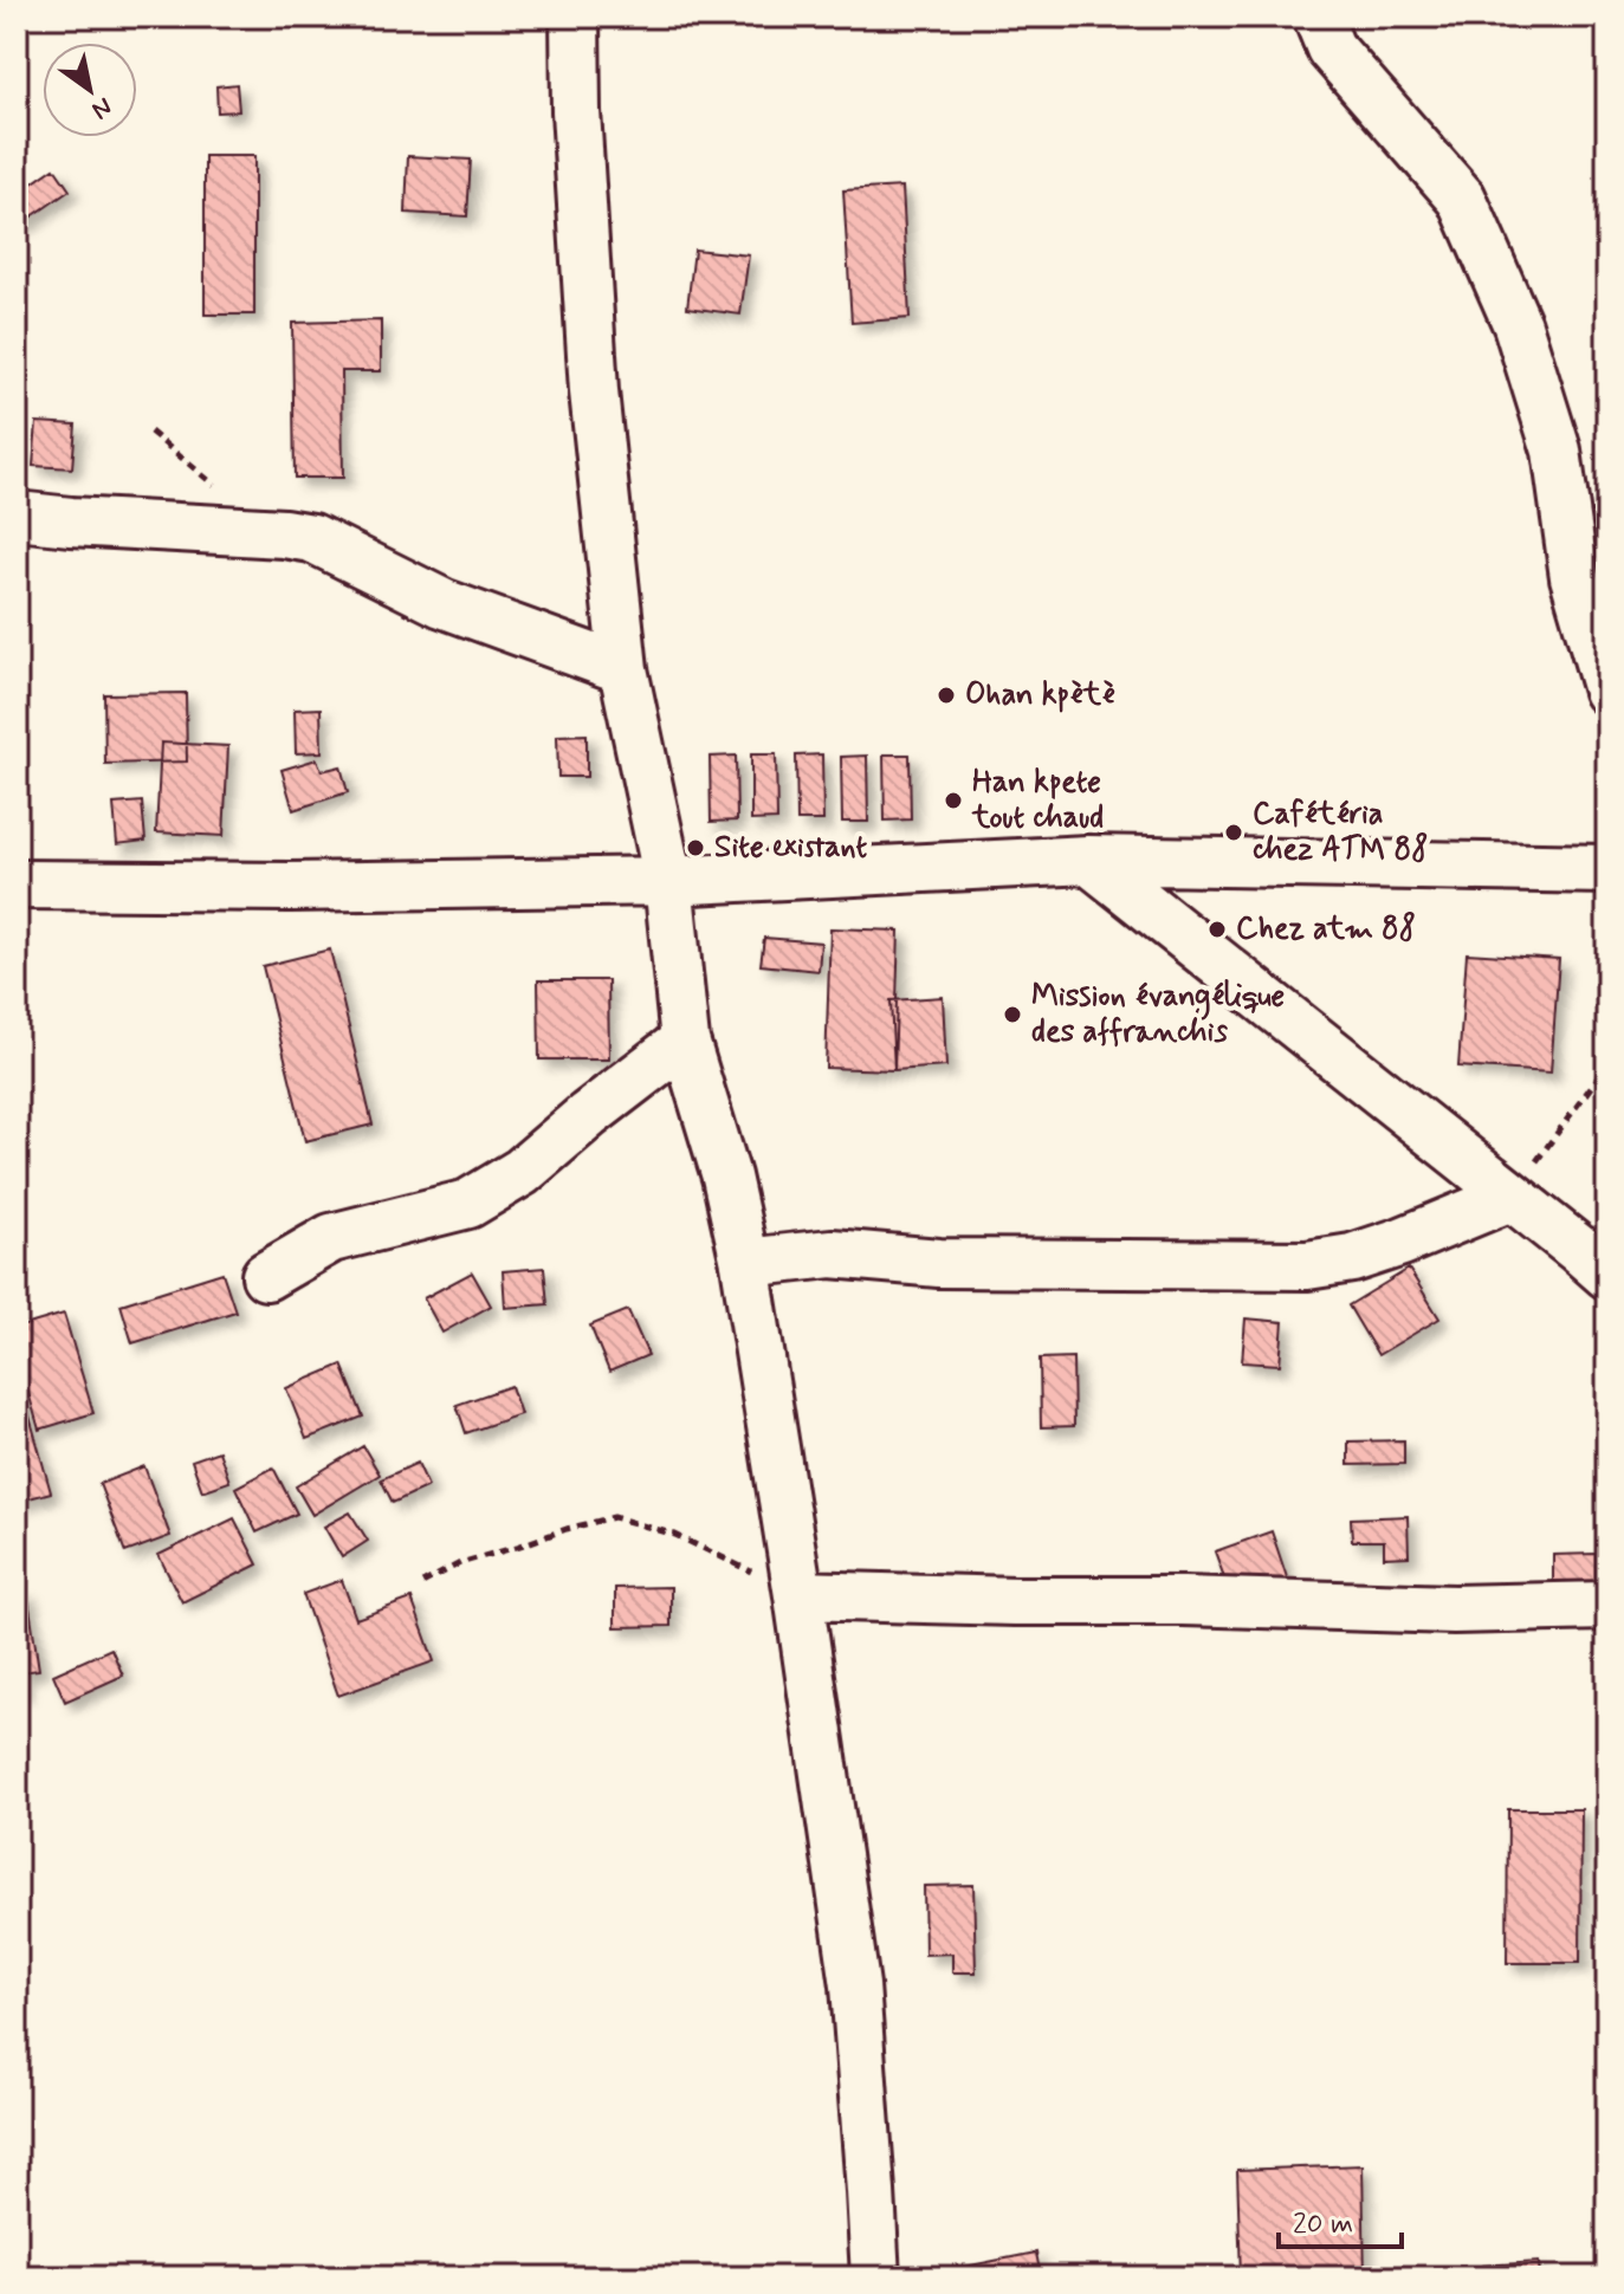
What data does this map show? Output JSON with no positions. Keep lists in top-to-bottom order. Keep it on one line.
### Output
{"places":["Ohan kpètè","Han kpete tout chaud","Cafétéria chez ATM 88","Site existant","Chez atm 88","Mission évangélique des affranchis"],"scale_bar":"20 m","north":"bottom right"}
